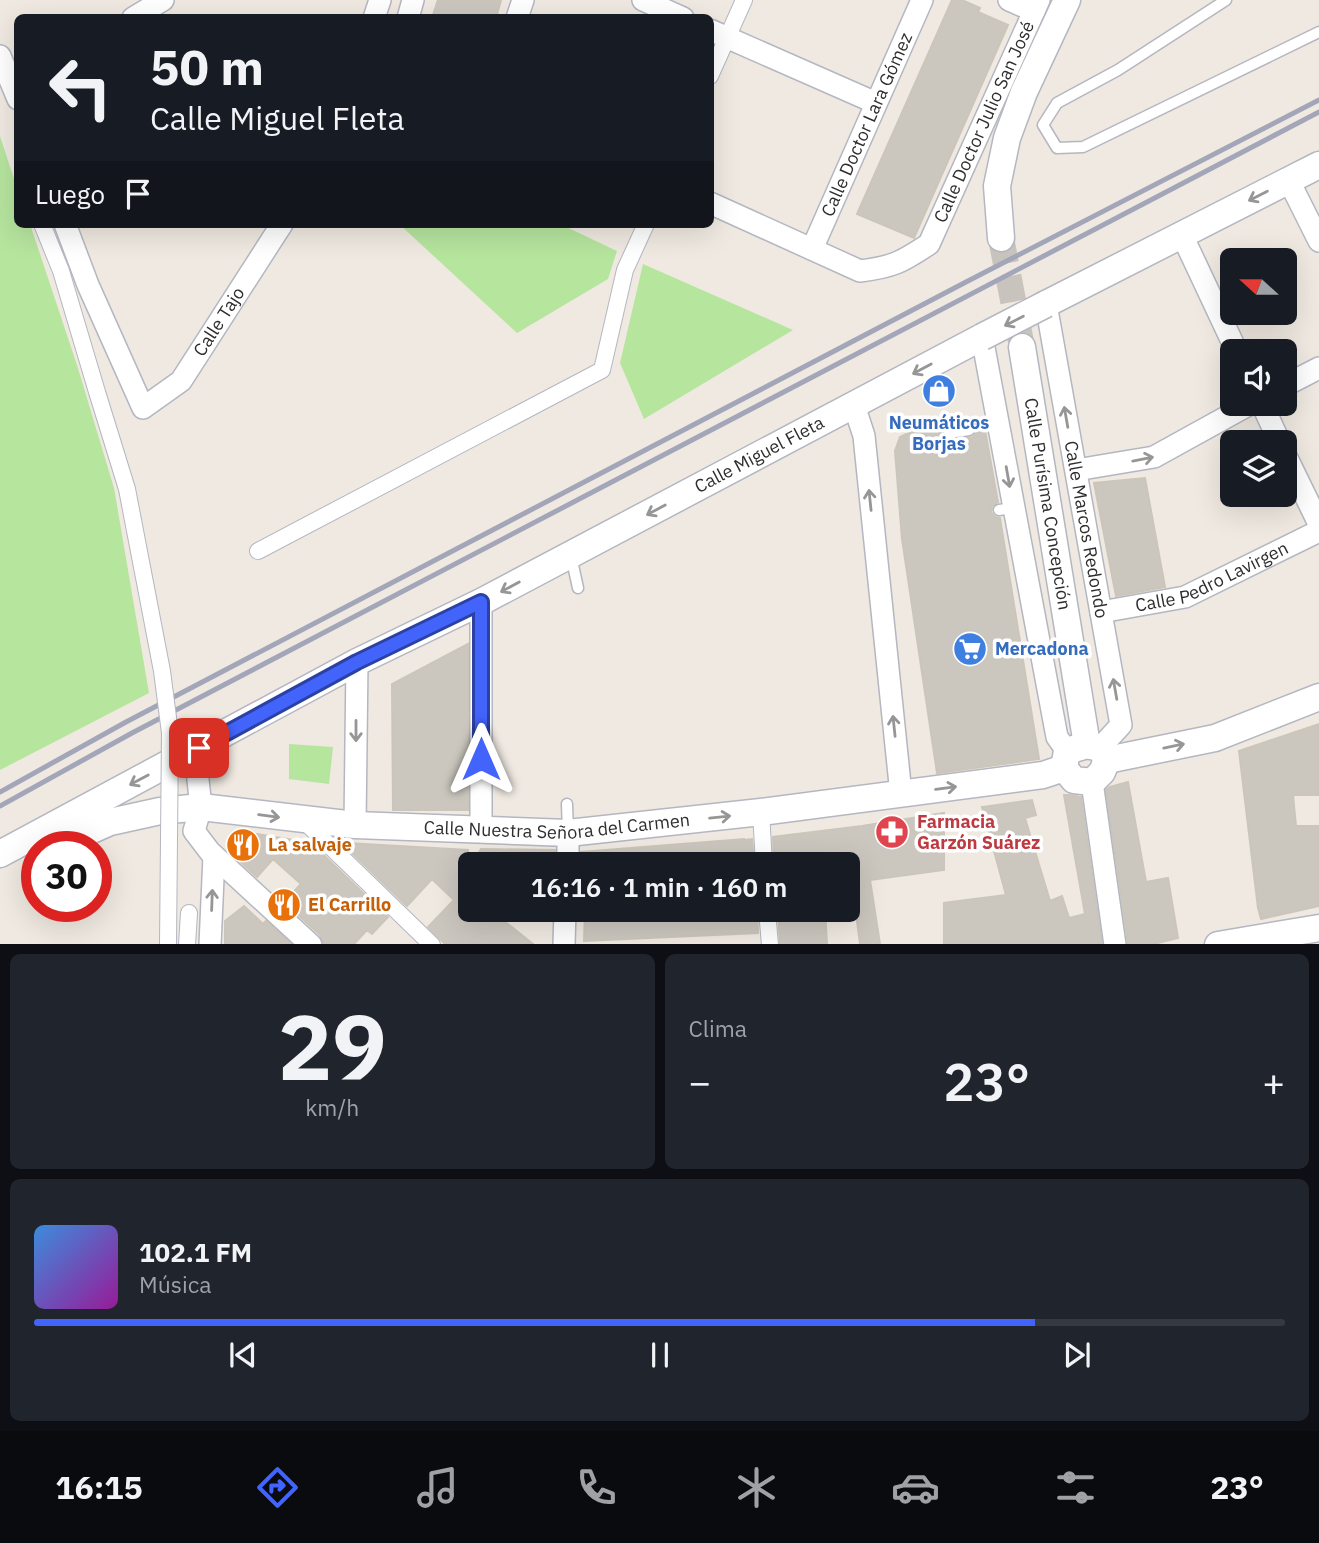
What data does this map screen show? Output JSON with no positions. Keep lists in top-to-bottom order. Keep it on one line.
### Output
{"streets":{"street":["Calle Doctor Julio San José","Calle Doctor Lara Gómez","Calle Tajo","Calle Miguel Fleta","Calle Purísima Concepción","Calle Marcos Redondo","Calle Pedro Lavirgen","Calle Nuestra Señora del Carmen"]},"crossings":[["Calle Doctor Julio San José","Calle Doctor Lara Gómez"],["Calle Miguel Fleta","Calle Marcos Redondo"],["Calle Purísima Concepción","Calle Marcos Redondo"],["Calle Purísima Concepción","Calle Nuestra Señora del Carmen"],["Calle Marcos Redondo","Calle Pedro Lavirgen"],["Calle Marcos Redondo","Calle Nuestra Señora del Carmen"]],"one_way":["Calle Nuestra Señora del Carmen"],"places":{"shop":["Neumáticos Borjas"],"supermarket":["Mercadona"],"pharmacy":["Farmacia Garzón Suárez"],"restaurant":["La salvaje","El Carrillo"]},"north":"left","page":{"turn":["50 m","Calle Miguel Fleta"],"then":"Luego","limit":"30","trip":"16:16 · 1 min · 160 m","tile":[["29","km/h"],"Clima"],"heat":["−","23°","+"],"song":["102.1 FM","Música"],"tabs":["16:15","23°"]}}
